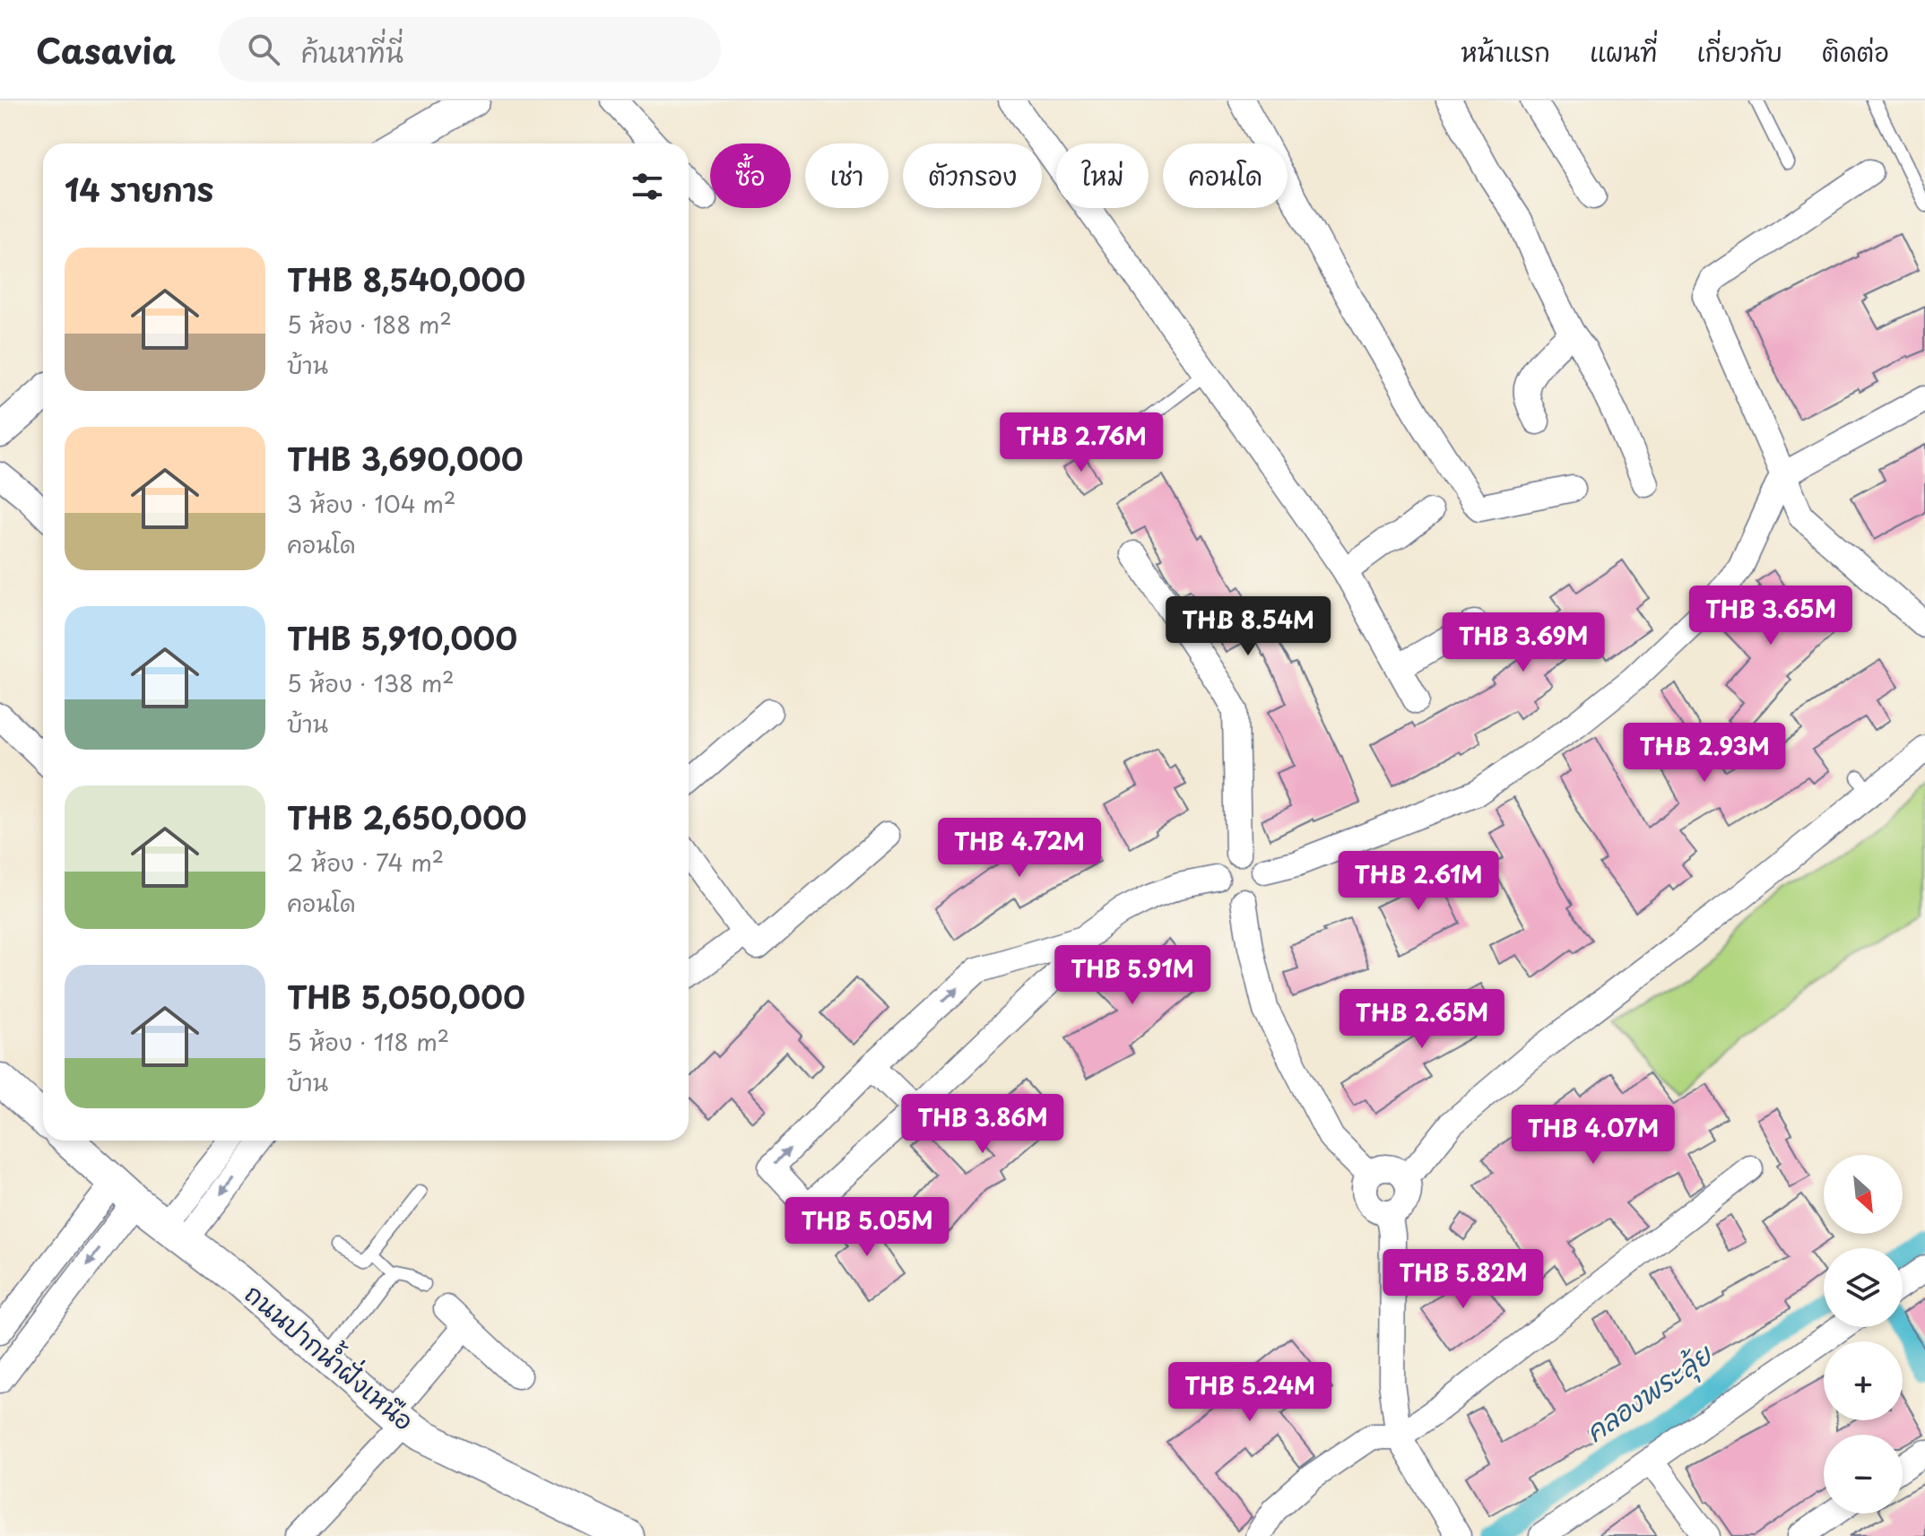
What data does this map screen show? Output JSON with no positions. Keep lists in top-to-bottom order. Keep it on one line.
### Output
{"streets":{"street":["ถนนปากน้ำฝั่งเหนือ"]},"water":["คลองพระลุ้ย"],"north":"bottom right","page":{"header":"Casavia","search":"ค้นหาที่นี่","nav":["หน้าแรก","แผนที่","เกี่ยวกับ","ติดต่อ"],"chip":["ซื้อ","เช่า","ตัวกรอง","ใหม่","คอนโด"],"heading":"14 รายการ","list":[{"name":"THB 8,540,000","note":"5 ห้อง · 188 m² · บ้าน"},{"name":"THB 3,690,000","note":"3 ห้อง · 104 m² · คอนโด"},{"name":"THB 5,910,000","note":"5 ห้อง · 138 m² · บ้าน"},{"name":"THB 2,650,000","note":"2 ห้อง · 74 m² · คอนโด"},{"name":"THB 5,050,000","note":"5 ห้อง · 118 m² · บ้าน"}],"price":["THB 2.76M","THB 3.65M","THB 8.54M","THB 3.69M","THB 2.93M","THB 4.72M","THB 2.61M","THB 5.91M","THB 2.65M","THB 3.86M","THB 4.07M","THB 5.05M","THB 5.82M","THB 5.24M"],"map_buttons":["+","−"]}}
